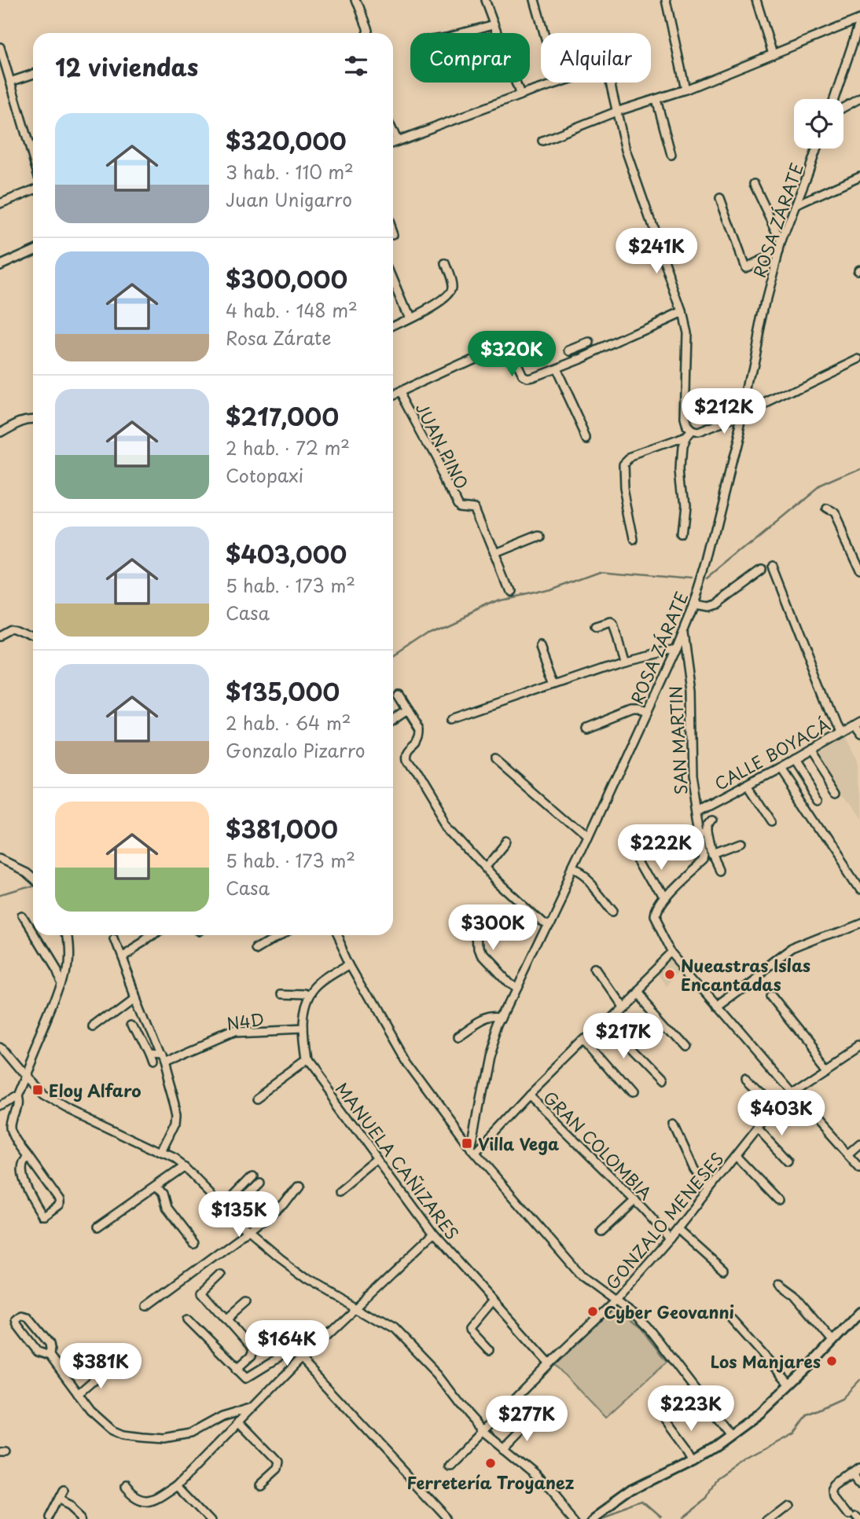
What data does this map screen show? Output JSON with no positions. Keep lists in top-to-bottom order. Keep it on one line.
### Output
{"streets":{"street":["ROSA ZÁRATE","JUAN PINO","SAN MARTIN","CALLE BOYACÁ","N4D","GRAN COLOMBIA","MANUELA CAÑIZARES","GONZALO MENESES"]},"crossings":[["ROSA ZÁRATE","SAN MARTIN"],["SAN MARTIN","CALLE BOYACÁ"],["GRAN COLOMBIA","GONZALO MENESES"],["MANUELA CAÑIZARES","GONZALO MENESES"]],"places":{"other":["Nueastras Islas Encantadas","Cyber Geovanni","Los Manjares","Ferretería Troyanez"],"transit":["Eloy Alfaro","Villa Vega"]},"page":{"chip":["Comprar","Alquilar"],"heading":"12 viviendas","list":[{"name":"$320,000","note":"3 hab. · 110 m² · Juan Unigarro"},{"name":"$300,000","note":"4 hab. · 148 m² · Rosa Zárate"},{"name":"$217,000","note":"2 hab. · 72 m² · Cotopaxi"},{"name":"$403,000","note":"5 hab. · 173 m² · Casa"},{"name":"$135,000","note":"2 hab. · 64 m² · Gonzalo Pizarro"},{"name":"$381,000","note":"5 hab. · 173 m² · Casa"}],"price":["$241K","$320K","$212K","$222K","$300K","$217K","$403K","$135K","$164K","$381K","$223K","$277K"]}}
